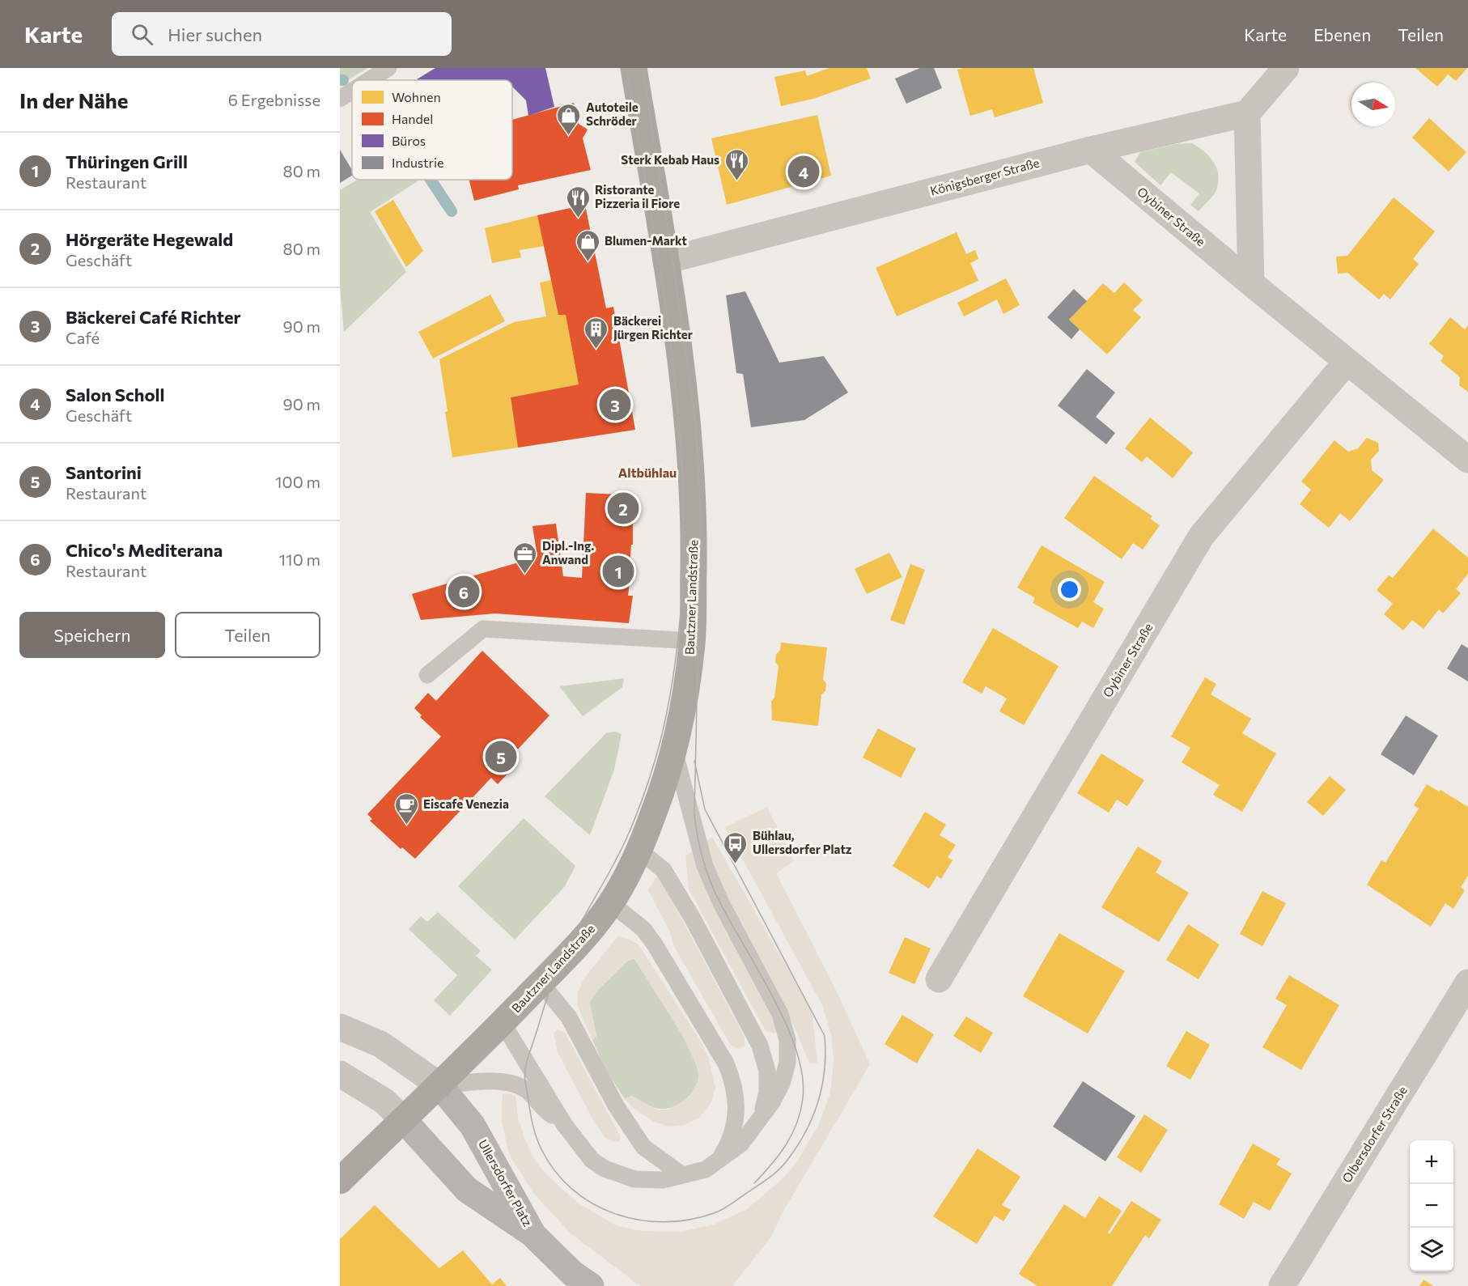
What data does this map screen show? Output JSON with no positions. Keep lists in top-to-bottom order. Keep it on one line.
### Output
{"streets":{"main road":["Bautzner Landstraße","Ullersdorfer Platz"],"street":["Königsberger Straße","Oybiner Straße","Olbersdorfer Straße"]},"crossings":[["Königsberger Straße","Oybiner Straße"],["Königsberger Straße","Bautzner Landstraße"],["Bautzner Landstraße","Ullersdorfer Platz"]],"districts":["Altbühlau"],"places":{"shop":["Autoteile Schröder","Blumen-Markt"],"restaurant":["Sterk Kebab Haus","Ristorante Pizzeria il Fiore"],"building":["Bäckerei Jürgen Richter"],"office":["Dipl.-Ing. Anwand"],"cafe":["Eiscafe Venezia"],"bus stop":["Bühlau, Ullersdorfer Platz"]},"legend":["Wohnen","Handel","Büros","Industrie"],"north":"right","page":{"header":"Karte","search":"Hier suchen","nav":["Karte","Ebenen","Teilen"],"heading":["In der Nähe","6 Ergebnisse"],"list":[{"mark":"1","name":"Thüringen Grill","note":"Restaurant","value":"80 m"},{"mark":"2","name":"Hörgeräte Hegewald","note":"Geschäft","value":"80 m"},{"mark":"3","name":"Bäckerei Café Richter","note":"Café","value":"90 m"},{"mark":"4","name":"Salon Scholl","note":"Geschäft","value":"90 m"},{"mark":"5","name":"Santorini","note":"Restaurant","value":"100 m"},{"mark":"6","name":"Chico's Mediterana","note":"Restaurant","value":"110 m"}],"pins":["4","3","2","1","6","5"],"buttons":["Speichern","Teilen"],"map_buttons":["+","−"]}}
